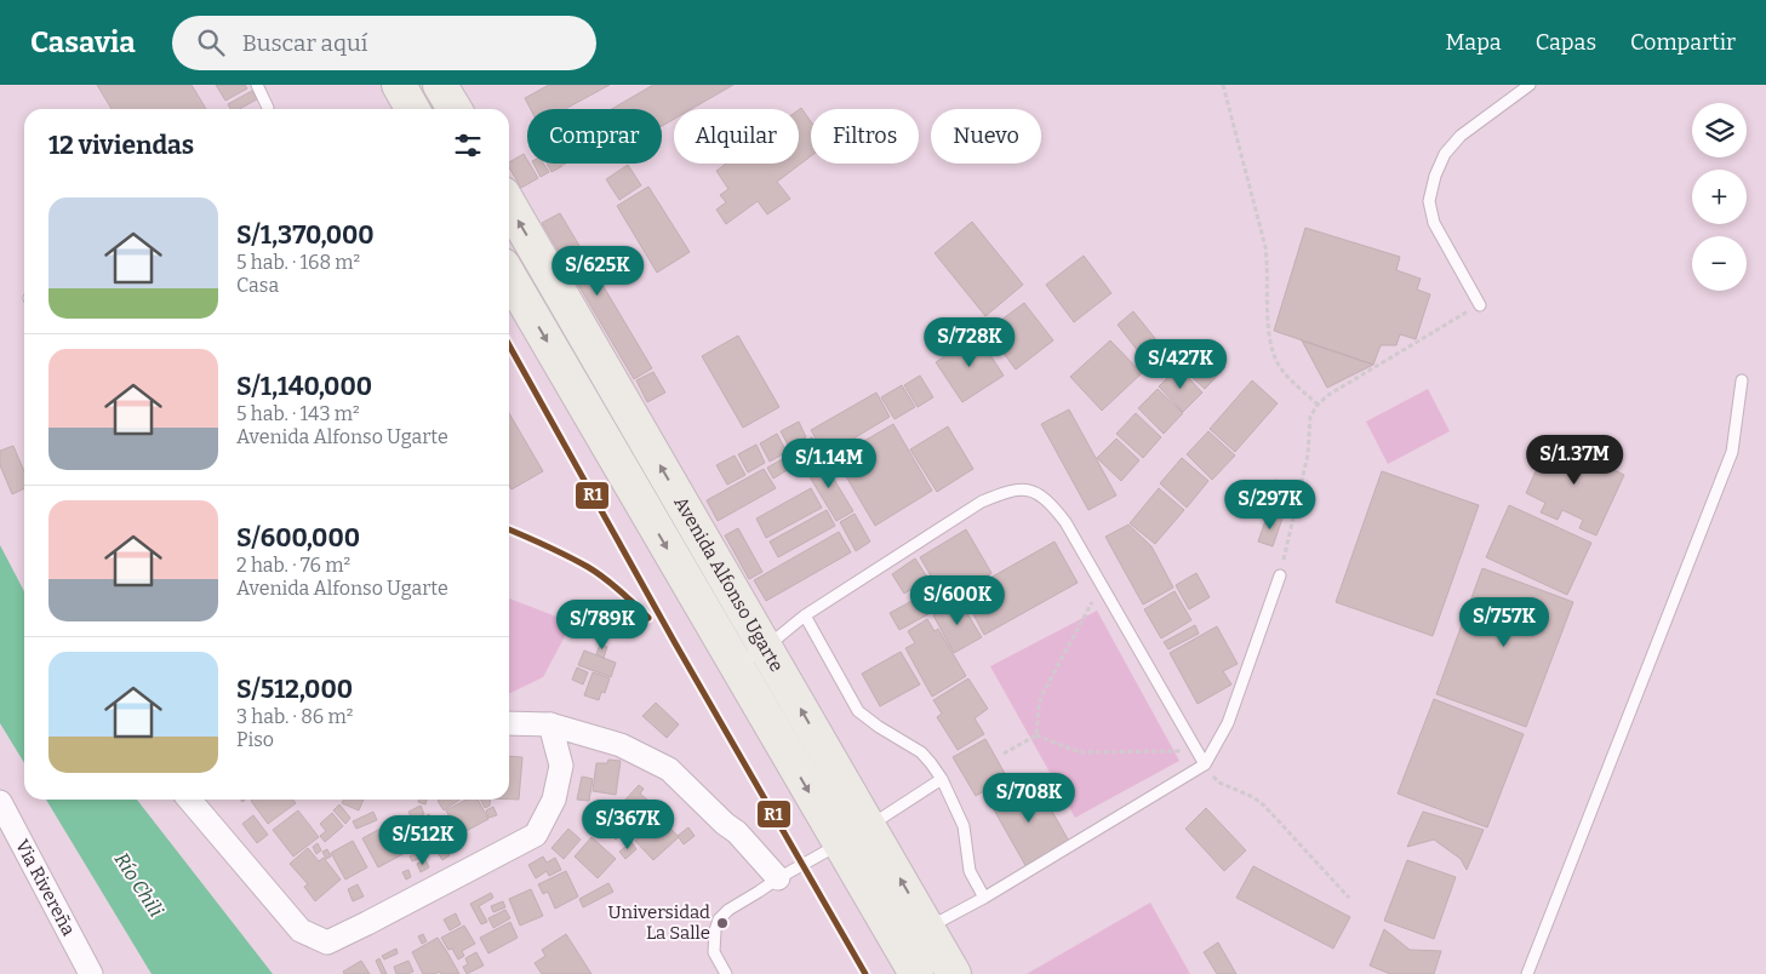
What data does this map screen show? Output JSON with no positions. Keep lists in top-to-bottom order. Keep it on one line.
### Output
{"streets":{"main road":["Avenida Alfonso Ugarte"],"street":["Via Rivereña"]},"water":["Río Chili"],"places":["Universidad La Salle"],"lines":["transit line R1"],"page":{"header":"Casavia","search":"Buscar aquí","nav":["Mapa","Capas","Compartir"],"map_buttons":["+","−"],"chip":["Comprar","Alquilar","Filtros","Nuevo"],"heading":"12 viviendas","list":[{"name":"S/1,370,000","note":"5 hab. · 168 m² · Casa"},{"name":"S/1,140,000","note":"5 hab. · 143 m² · Avenida Alfonso Ugarte"},{"name":"S/600,000","note":"2 hab. · 76 m² · Avenida Alfonso Ugarte"},{"name":"S/512,000","note":"3 hab. · 86 m² · Piso"}],"price":["S/625K","S/728K","S/427K","S/1.37M","S/1.14M","S/297K","S/600K","S/757K","S/789K","S/708K","S/367K","S/512K"]}}
